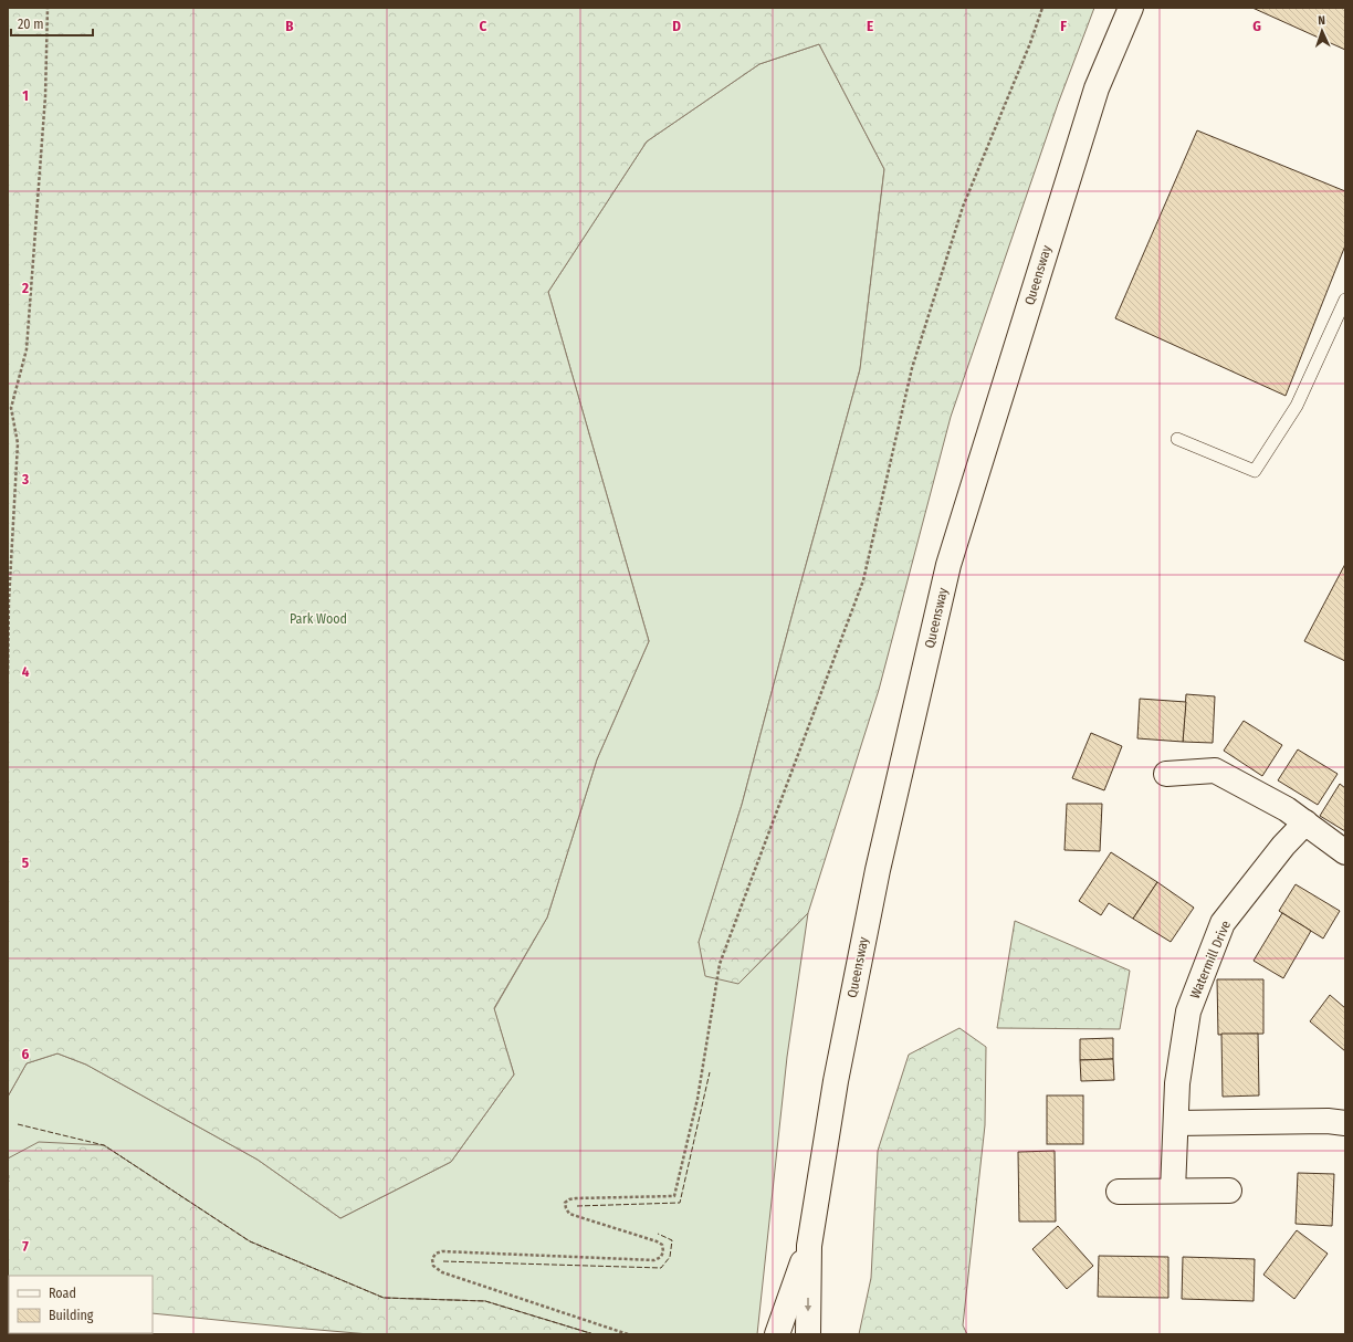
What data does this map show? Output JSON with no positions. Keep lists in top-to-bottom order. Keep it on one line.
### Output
{"streets":{"main road":["Queensway","Watermill Drive"]},"parks":["Park Wood"],"legend":["Road","Building"],"scale_bar":"20 m","north":"top","grid":{"columns":["B","C","D","E","F","G"],"rows":["1","2","3","4","5","6","7"]}}
